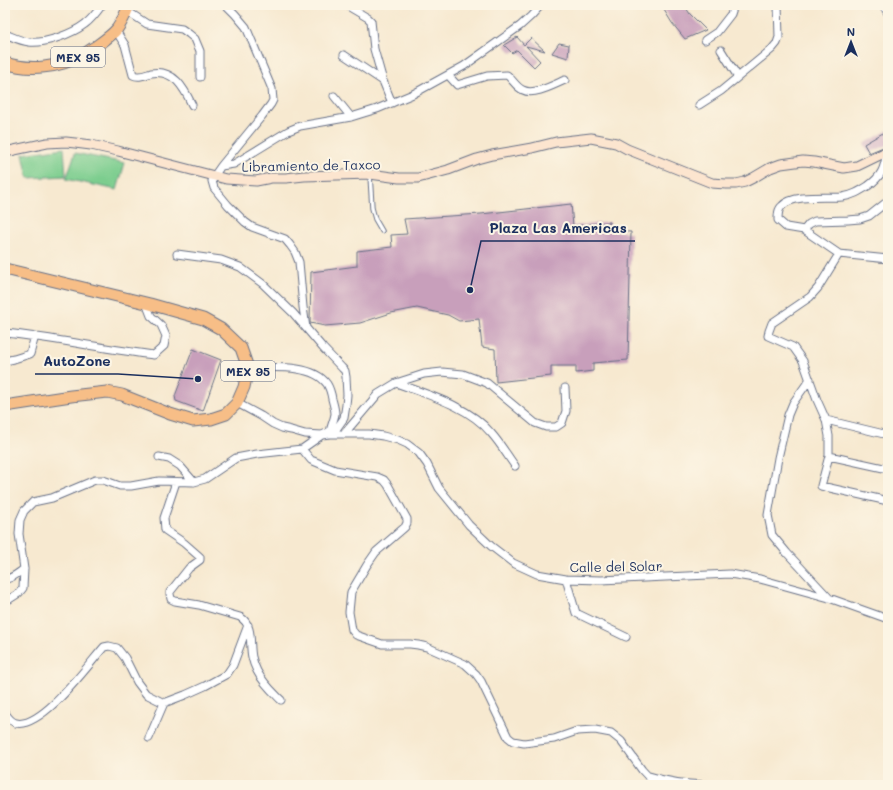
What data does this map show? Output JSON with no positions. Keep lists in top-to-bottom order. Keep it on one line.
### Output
{"streets":{"main road":["MEX 95","Libramiento de Taxco"],"street":["Calle del Solar"]},"crossings":[["MEX 95","Calle del Solar"]],"places":["Plaza Las Americas","AutoZone"],"north":"top"}
